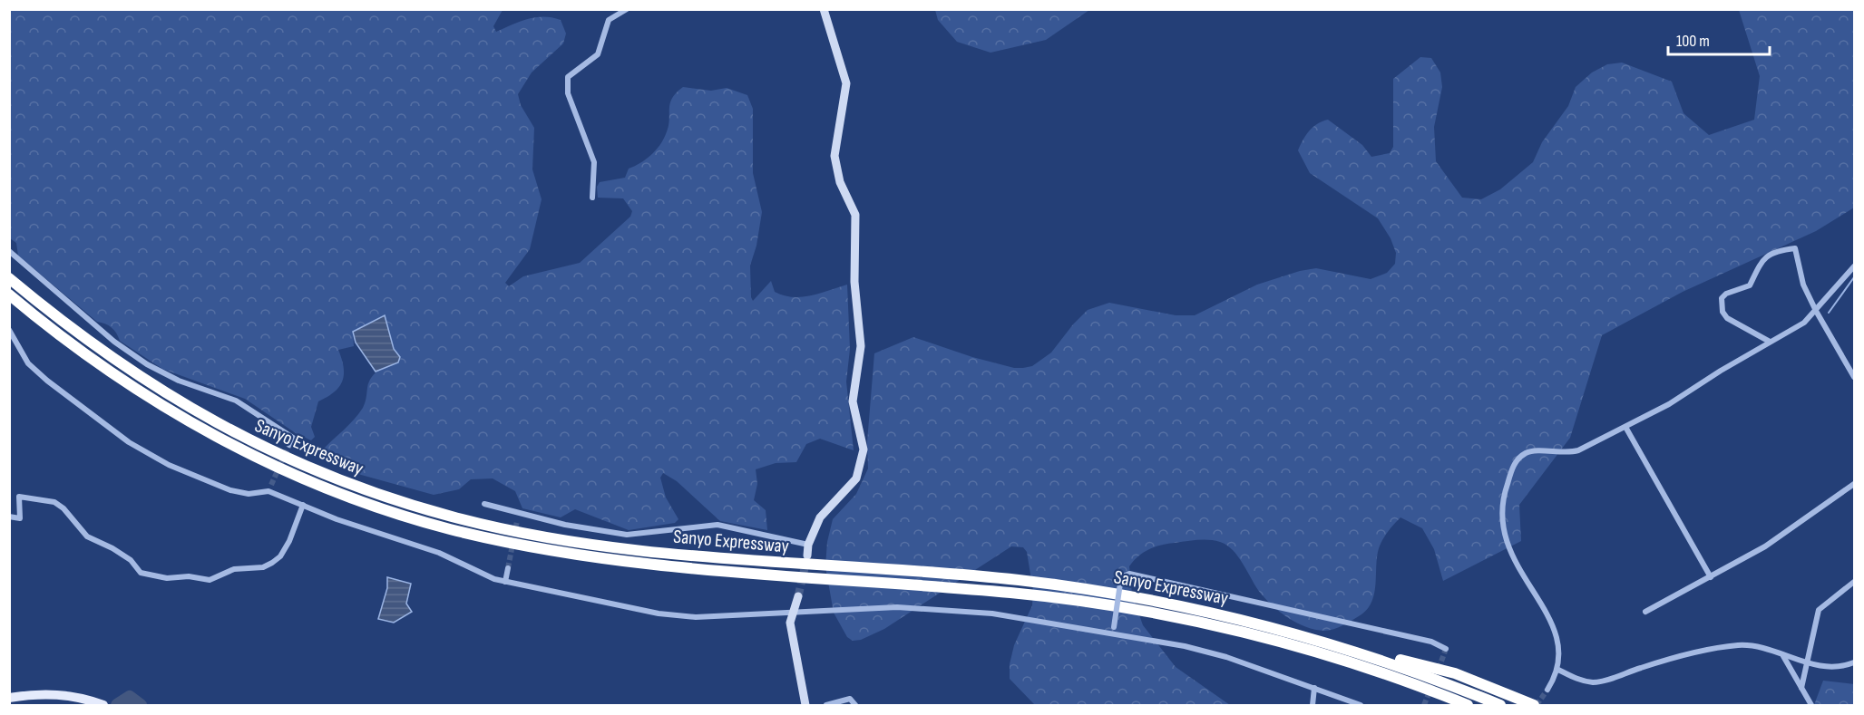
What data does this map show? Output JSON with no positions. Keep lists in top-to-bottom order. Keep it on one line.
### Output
{"streets":{"highway":["Sanyo Expressway"]},"scale_bar":"100 m"}
